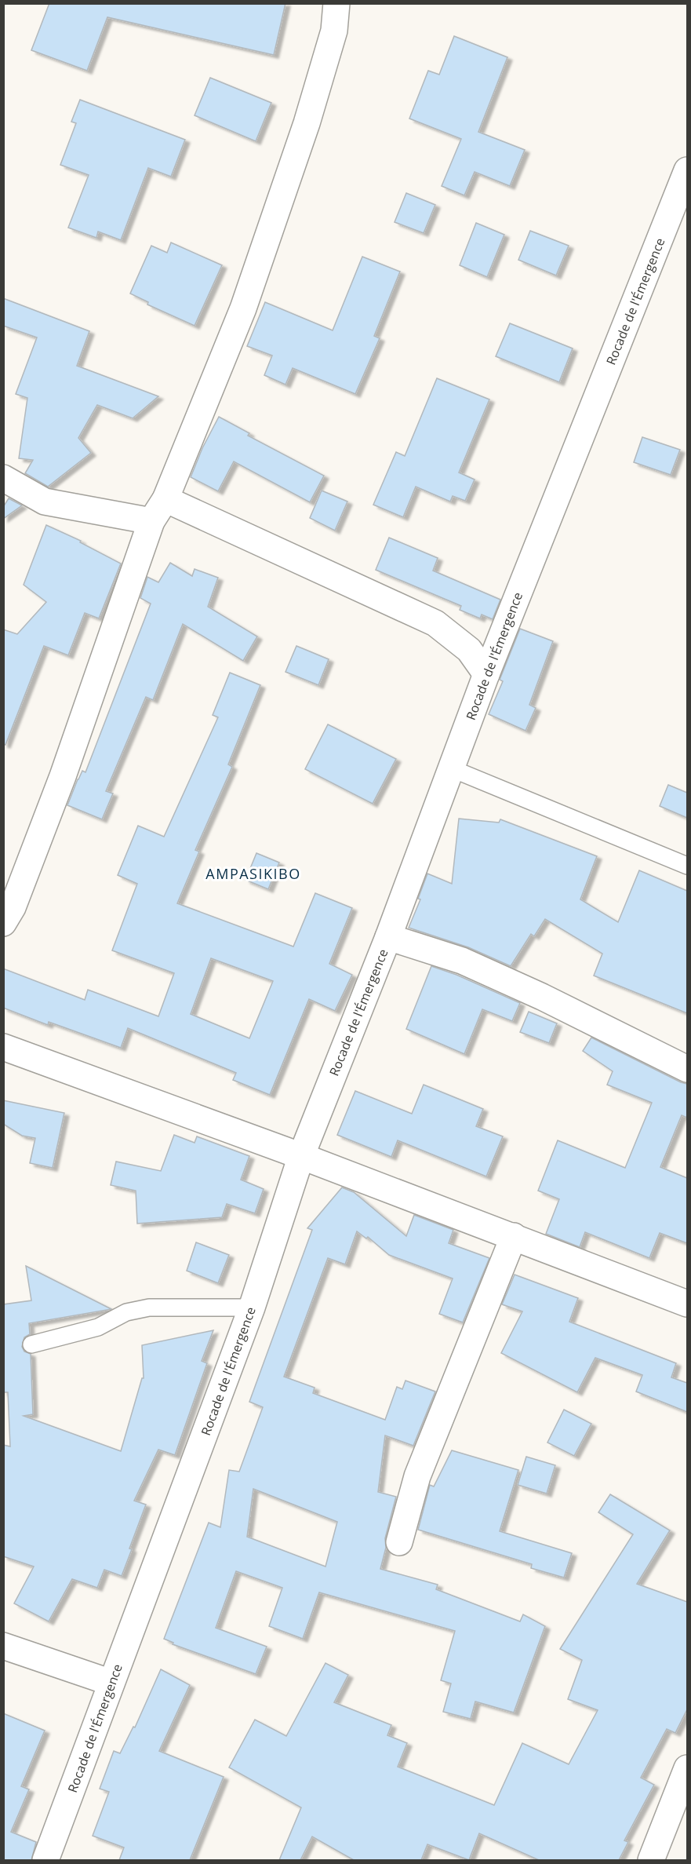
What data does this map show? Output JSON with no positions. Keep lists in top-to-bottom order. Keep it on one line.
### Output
{"streets":{"street":["Rocade de l'Émergence"]},"districts":["AMPASIKIBO"]}
